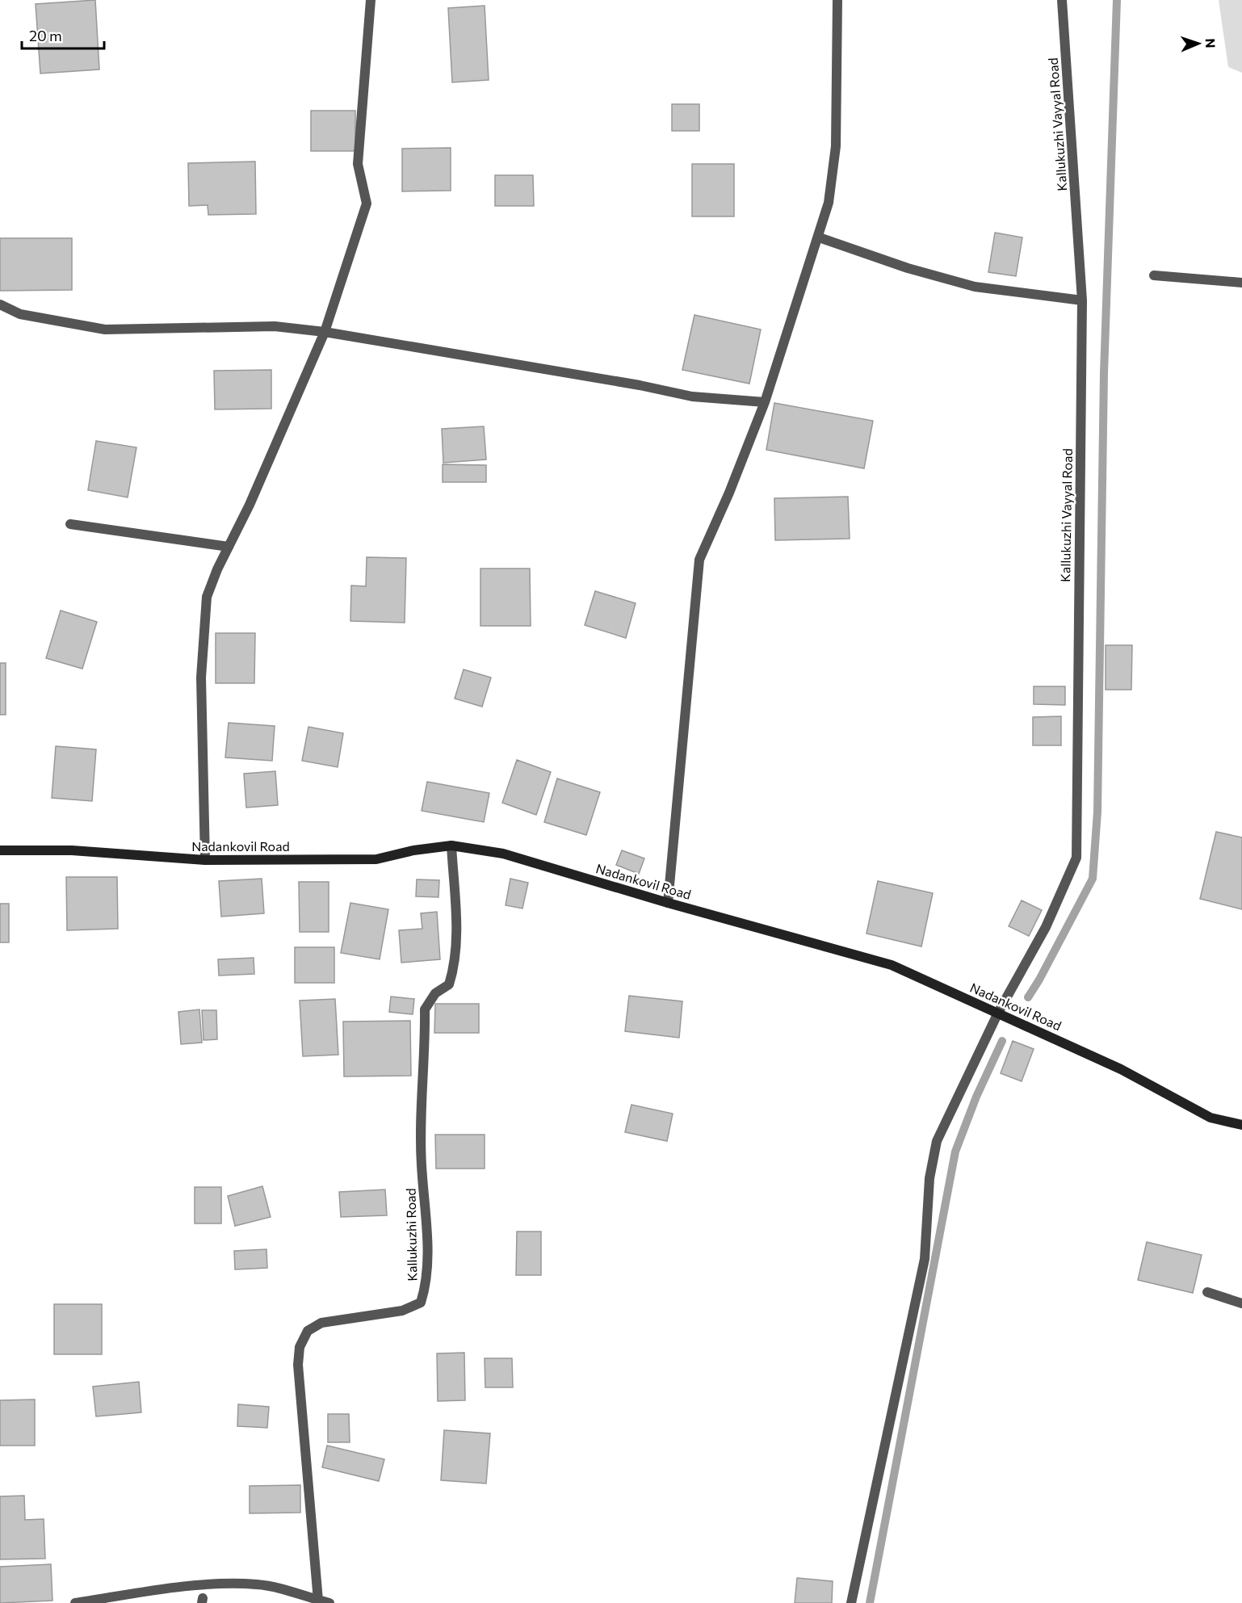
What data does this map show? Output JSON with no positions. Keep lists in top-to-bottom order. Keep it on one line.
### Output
{"streets":{"street":["Kallukuzhi Vayyal Road","Nadankovil Road","Kallukuzhi Road"]},"crossings":[["Kallukuzhi Vayyal Road","Nadankovil Road"],["Nadankovil Road","Kallukuzhi Road"]],"scale_bar":"20 m","north":"right"}
